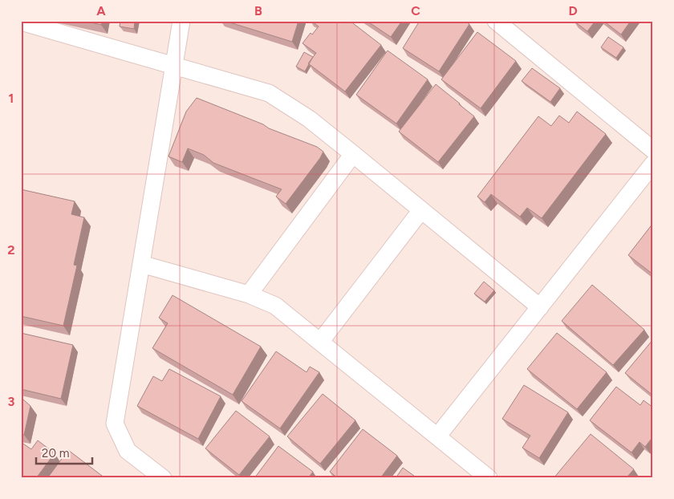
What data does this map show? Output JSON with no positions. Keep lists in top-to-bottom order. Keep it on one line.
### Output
{"scale_bar":"20 m","grid":{"columns":["A","B","C","D"],"rows":["1","2","3"]}}
